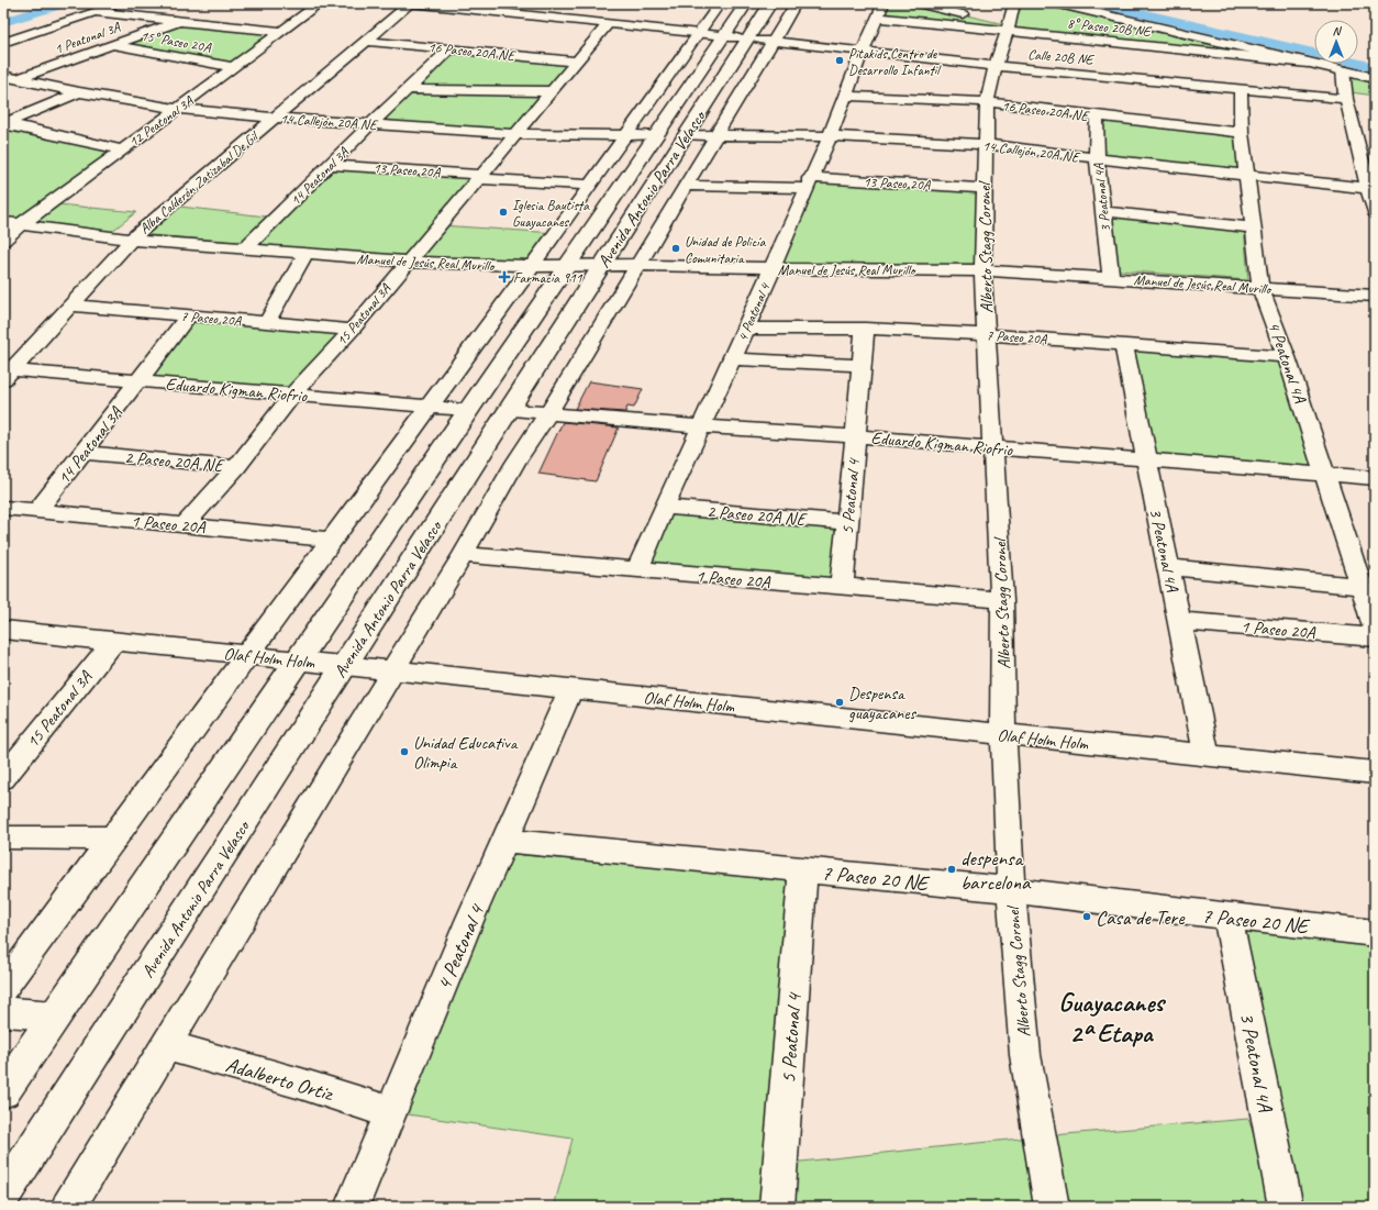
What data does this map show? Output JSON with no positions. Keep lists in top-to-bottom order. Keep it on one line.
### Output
{"streets":{"street":["8° Paseo 20B NE","1 Peatonal 3A","15° Paseo 20A","16 Paseo 20A NE","Calle 20B NE","12 Peatonal 3A","14 Callejón 20A NE","13 Paseo 20A","14 Peatonal 3A","Alba Calderón Zatizabal De Gil","Avenida Antonio Parra Velasco","3 Peatonal 4A","Alberto Stagg Coronel","Manuel de Jesús Real Murillo","4 Peatonal 4","15 Peatonal 3A","7 Paseo 20A","4 Peatonal 4A","Eduardo Kigman Riofrio","2 Paseo 20A NE","5 Peatonal 4","1 Paseo 20A","Olaf Holm Holm","7 Paseo 20 NE","Adalberto Ortiz"]},"crossings":[["8° Paseo 20B NE","Alberto Stagg Coronel"],["8° Paseo 20B NE","4 Peatonal 4"],["1 Peatonal 3A","15° Paseo 20A"],["1 Peatonal 3A","14 Callejón 20A NE"],["15° Paseo 20A","12 Peatonal 3A"],["16 Paseo 20A NE","14 Peatonal 3A"],["16 Paseo 20A NE","Alba Calderón Zatizabal De Gil"],["16 Paseo 20A NE","3 Peatonal 4A"],["16 Paseo 20A NE","Alberto Stagg Coronel"],["16 Paseo 20A NE","4 Peatonal 4"],["16 Paseo 20A NE","15 Peatonal 3A"],["16 Paseo 20A NE","4 Peatonal 4A"],["Calle 20B NE","Avenida Antonio Parra Velasco"],["Calle 20B NE","Alberto Stagg Coronel"],["Calle 20B NE","4 Peatonal 4"],["Calle 20B NE","4 Peatonal 4A"],["12 Peatonal 3A","14 Callejón 20A NE"],["12 Peatonal 3A","Manuel de Jesús Real Murillo"],["14 Callejón 20A NE","14 Peatonal 3A"],["14 Callejón 20A NE","Alba Calderón Zatizabal De Gil"],["14 Callejón 20A NE","Avenida Antonio Parra Velasco"],["14 Callejón 20A NE","3 Peatonal 4A"],["14 Callejón 20A NE","Alberto Stagg Coronel"],["14 Callejón 20A NE","4 Peatonal 4"],["14 Callejón 20A NE","15 Peatonal 3A"],["14 Callejón 20A NE","4 Peatonal 4A"],["13 Paseo 20A","14 Peatonal 3A"],["13 Paseo 20A","Avenida Antonio Parra Velasco"],["13 Paseo 20A","Alberto Stagg Coronel"],["13 Paseo 20A","4 Peatonal 4"],["13 Paseo 20A","15 Peatonal 3A"],["14 Peatonal 3A","Manuel de Jesús Real Murillo"],["14 Peatonal 3A","7 Paseo 20A"],["14 Peatonal 3A","Eduardo Kigman Riofrio"],["14 Peatonal 3A","2 Paseo 20A NE"],["14 Peatonal 3A","1 Paseo 20A"],["Alba Calderón Zatizabal De Gil","Manuel de Jesús Real Murillo"],["Alba Calderón Zatizabal De Gil","7 Paseo 20A"],["Alba Calderón Zatizabal De Gil","Eduardo Kigman Riofrio"],["Avenida Antonio Parra Velasco","Manuel de Jesús Real Murillo"],["Avenida Antonio Parra Velasco","Eduardo Kigman Riofrio"],["Avenida Antonio Parra Velasco","1 Paseo 20A"],["Avenida Antonio Parra Velasco","Olaf Holm Holm"],["Avenida Antonio Parra Velasco","Adalberto Ortiz"],["3 Peatonal 4A","Manuel de Jesús Real Murillo"],["3 Peatonal 4A","7 Paseo 20A"],["3 Peatonal 4A","Eduardo Kigman Riofrio"],["3 Peatonal 4A","1 Paseo 20A"],["3 Peatonal 4A","Olaf Holm Holm"],["3 Peatonal 4A","7 Paseo 20 NE"],["Alberto Stagg Coronel","Manuel de Jesús Real Murillo"],["Alberto Stagg Coronel","7 Paseo 20A"],["Alberto Stagg Coronel","Eduardo Kigman Riofrio"],["Alberto Stagg Coronel","1 Paseo 20A"],["Alberto Stagg Coronel","Olaf Holm Holm"],["Alberto Stagg Coronel","7 Paseo 20 NE"],["Manuel de Jesús Real Murillo","4 Peatonal 4"],["Manuel de Jesús Real Murillo","15 Peatonal 3A"],["Manuel de Jesús Real Murillo","4 Peatonal 4A"],["4 Peatonal 4","7 Paseo 20A"],["4 Peatonal 4","Eduardo Kigman Riofrio"],["4 Peatonal 4","2 Paseo 20A NE"],["4 Peatonal 4","1 Paseo 20A"],["4 Peatonal 4","Olaf Holm Holm"],["4 Peatonal 4","7 Paseo 20 NE"],["4 Peatonal 4","Adalberto Ortiz"],["15 Peatonal 3A","7 Paseo 20A"],["15 Peatonal 3A","Eduardo Kigman Riofrio"],["15 Peatonal 3A","2 Paseo 20A NE"],["15 Peatonal 3A","1 Paseo 20A"],["15 Peatonal 3A","Olaf Holm Holm"],["7 Paseo 20A","4 Peatonal 4A"],["7 Paseo 20A","5 Peatonal 4"],["4 Peatonal 4A","Eduardo Kigman Riofrio"],["Eduardo Kigman Riofrio","5 Peatonal 4"],["2 Paseo 20A NE","5 Peatonal 4"],["5 Peatonal 4","1 Paseo 20A"],["5 Peatonal 4","7 Paseo 20 NE"]],"districts":["Guayacanes 2ª Etapa"],"places":{"other":["Pitakids Centro de Desarrollo Infantil","Iglesia Bautista Guayacanes","Unidad de Policía Comunitaria","Despensa guayacanes","Unidad Educativa Olimpia","despensa barcelona","Casa de Tere"],"health":["Farmacia 911"]},"north":"top"}
